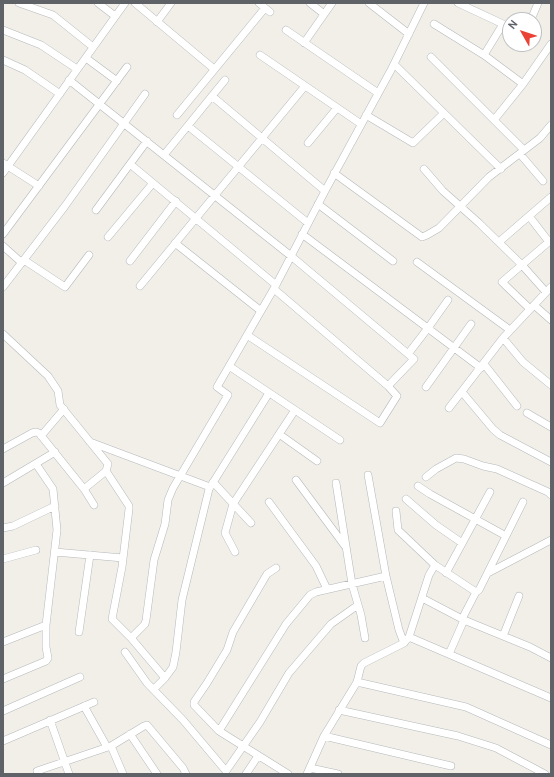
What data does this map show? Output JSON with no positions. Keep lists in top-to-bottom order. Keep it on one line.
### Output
{"north":"top left"}
